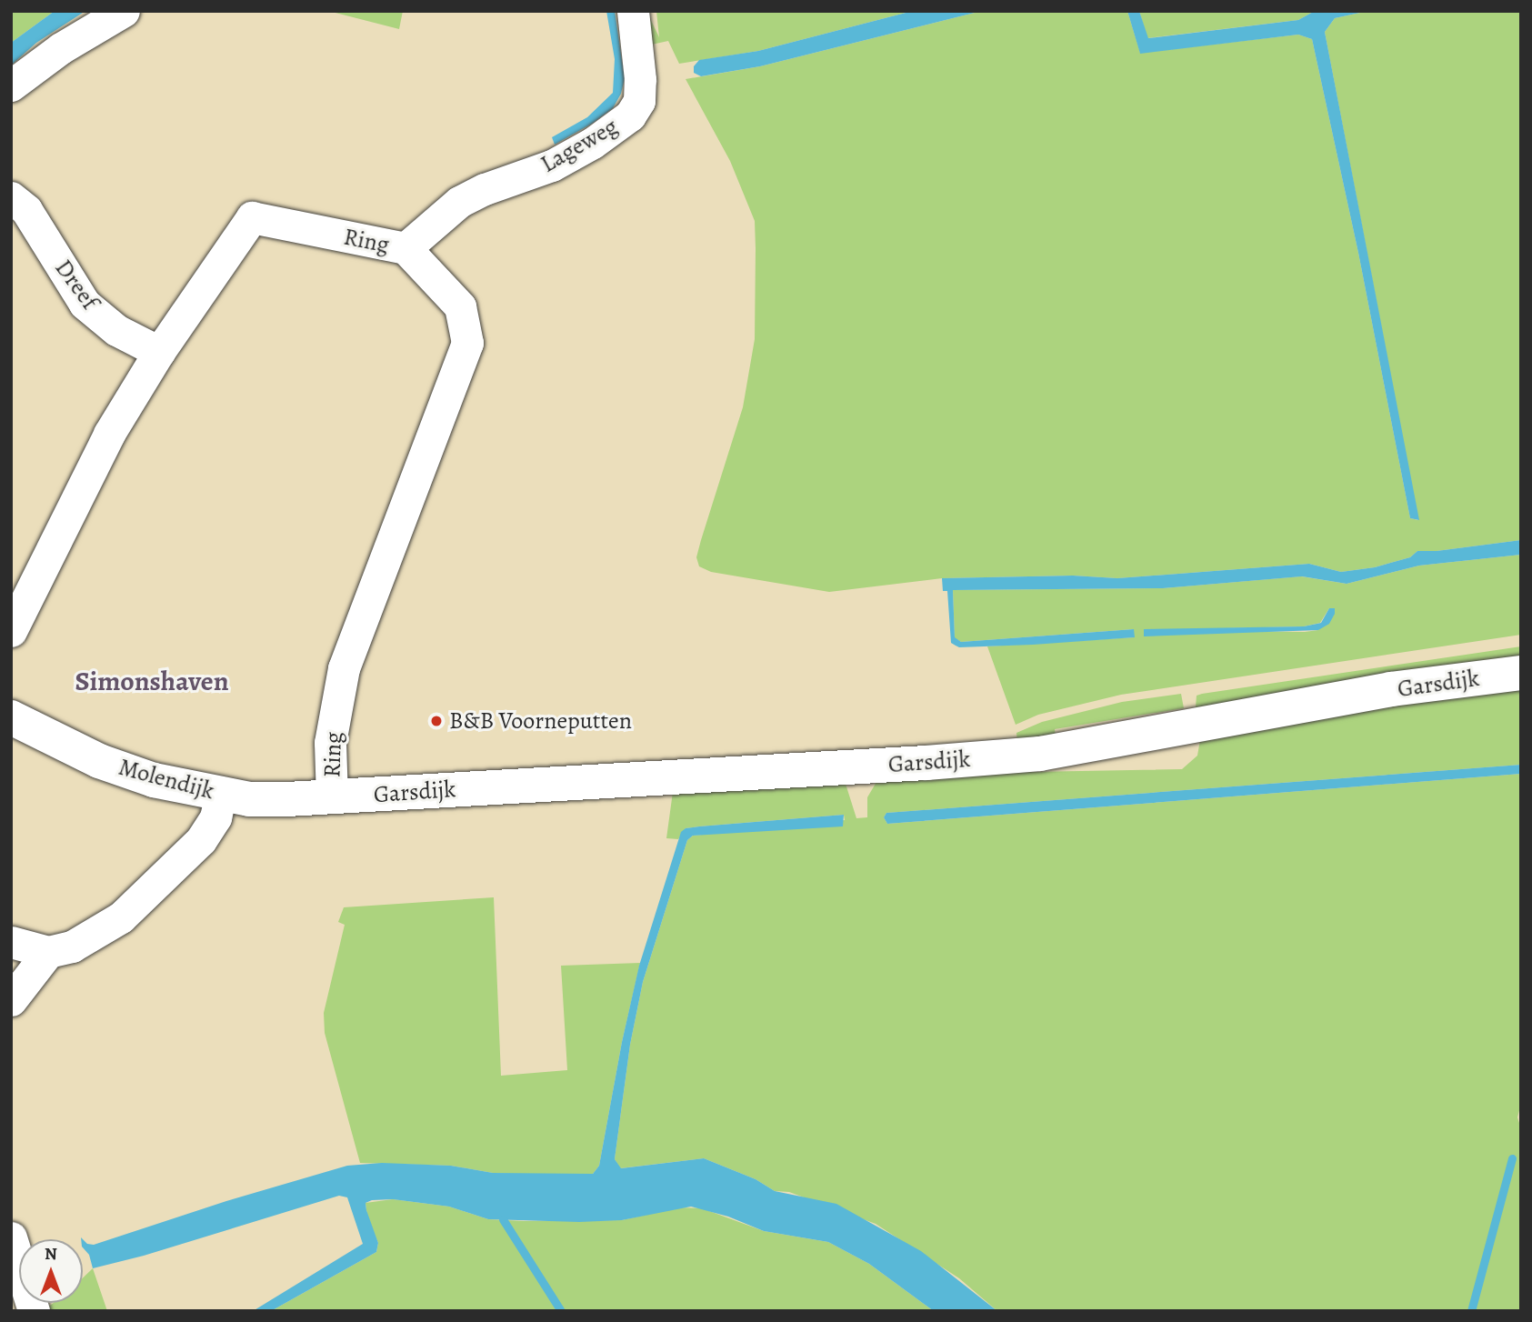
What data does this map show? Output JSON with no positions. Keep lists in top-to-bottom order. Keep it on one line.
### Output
{"streets":{"main road":["Garsdijk","Molendijk"],"street":["Lageweg","Ring","Dreef"]},"crossings":[["Lageweg","Ring"],["Ring","Dreef"],["Ring","Garsdijk"],["Ring","Molendijk"],["Garsdijk","Molendijk"]],"districts":["Simonshaven"],"places":["B&B Voorneputten"],"north":"top"}
